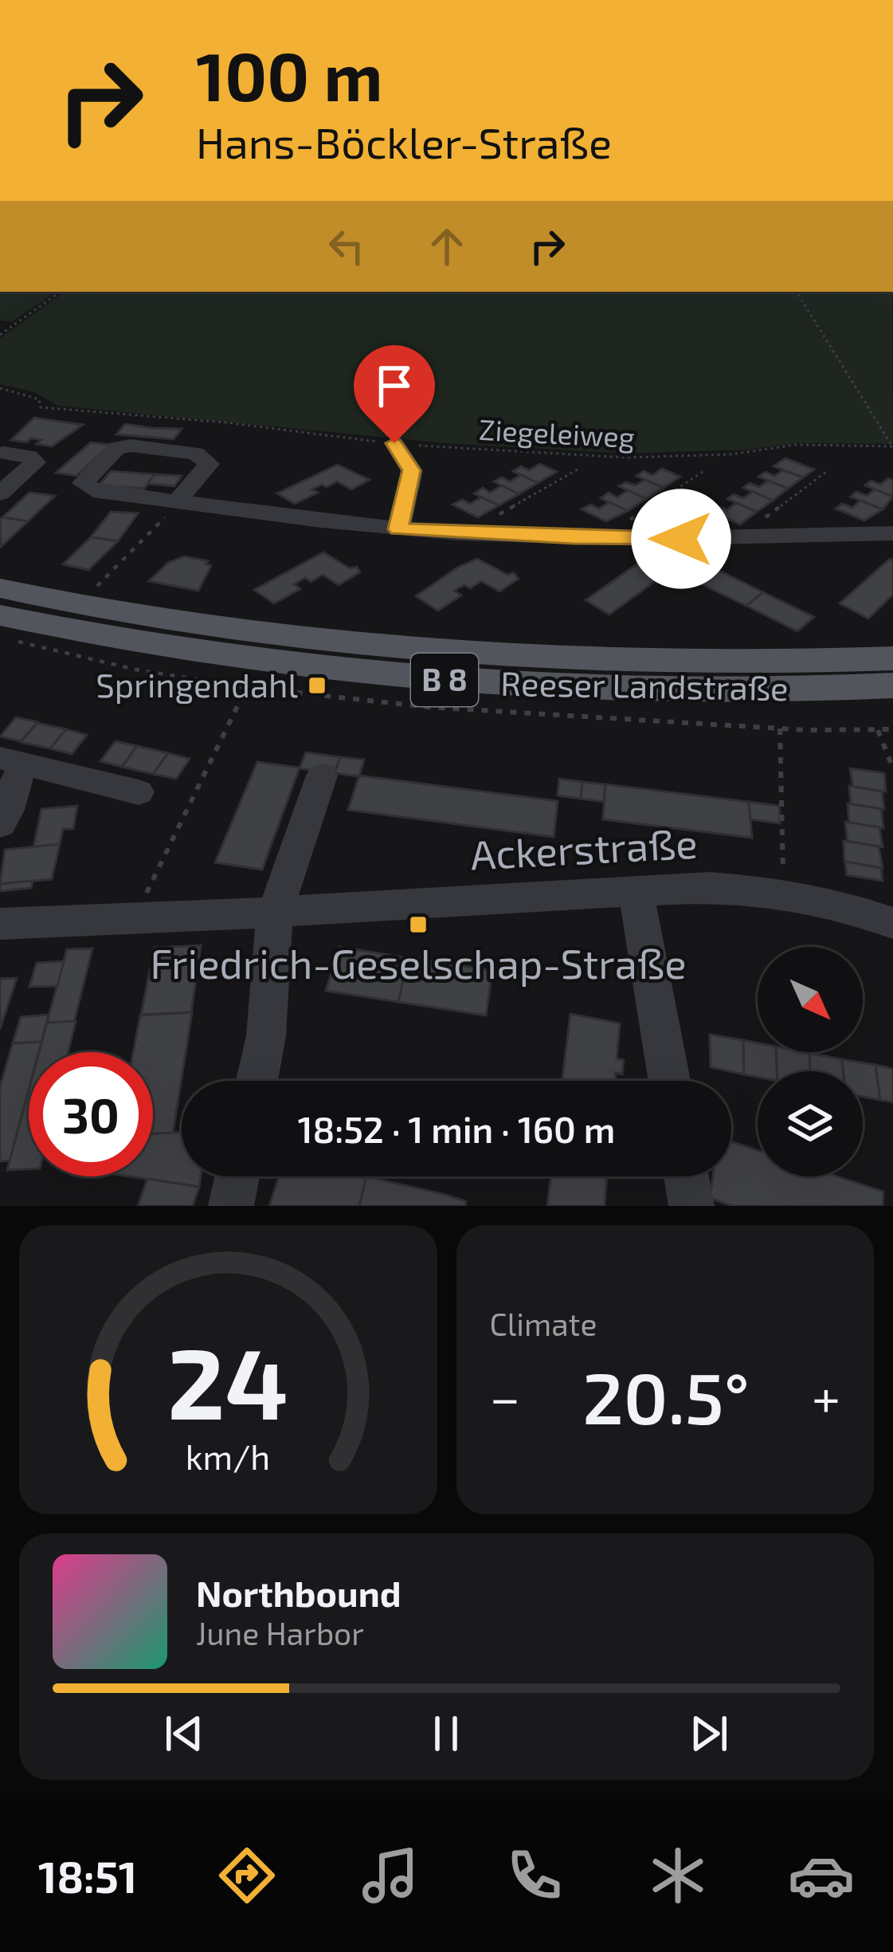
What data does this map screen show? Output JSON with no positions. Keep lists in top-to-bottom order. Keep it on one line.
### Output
{"streets":{"main road":["B 8","Reeser Landstraße"],"street":["Ackerstraße"],"path":["Ziegeleiweg"]},"places":{"transit":["Springendahl","Friedrich-Geselschap-Straße"]},"north":"bottom right","page":{"turn":["100 m","Hans-Böckler-Straße"],"limit":"30","trip":"18:52 · 1 min · 160 m","tile":"Climate","heat":["−","20.5°","+"],"song":["Northbound","June Harbor"],"tabs":"18:51","gauge":["24","km/h"]}}
